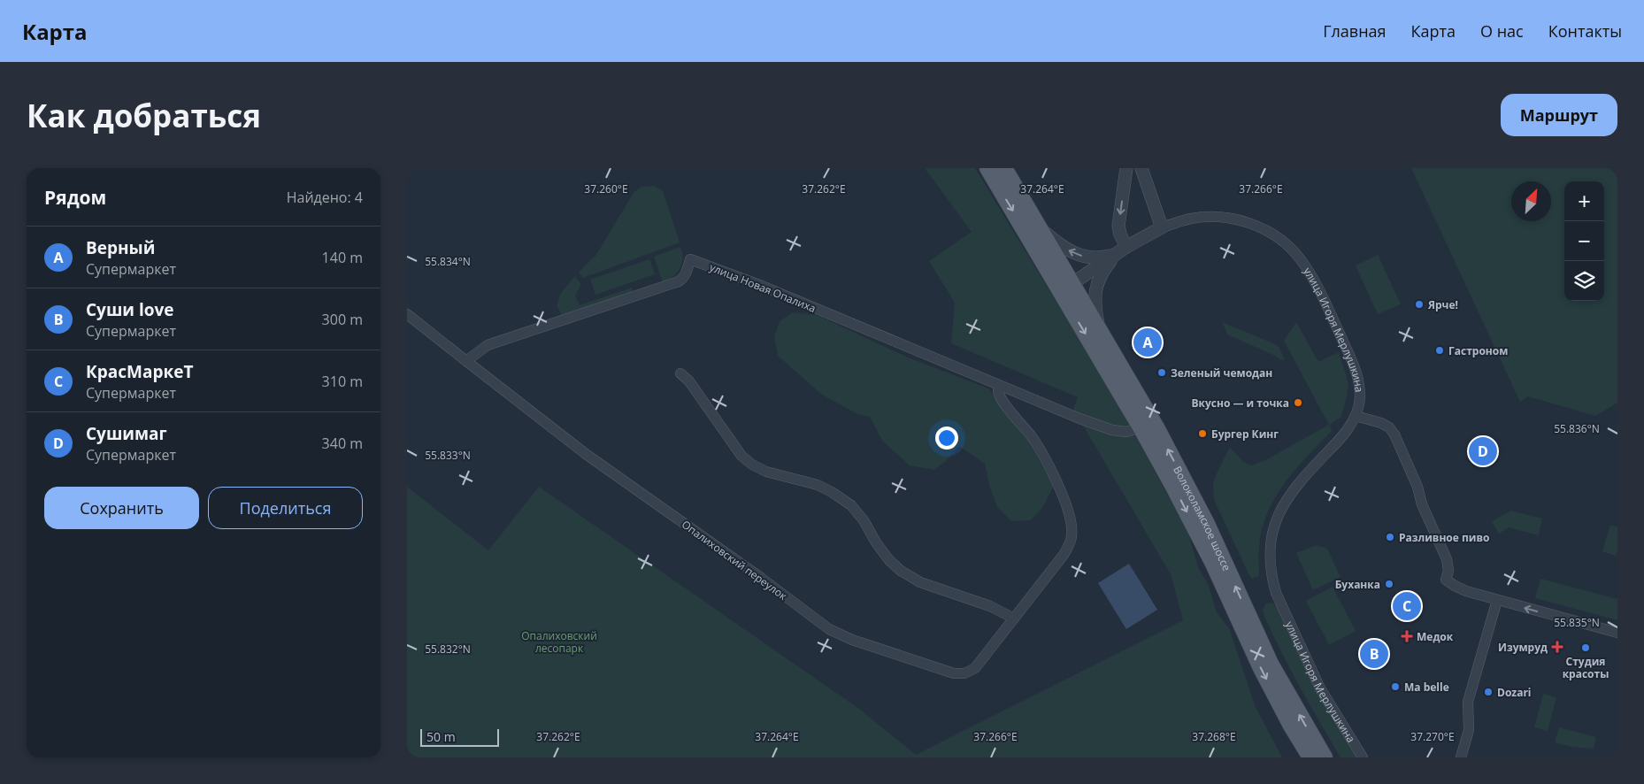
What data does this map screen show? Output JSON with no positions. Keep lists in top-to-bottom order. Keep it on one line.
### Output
{"streets":{"main road":["Волоколамское шоссе"],"street":["улица Новая Опалиха","улица Игоря Мерлушкина","Опалиховский переулок"]},"crossings":[["улица Новая Опалиха","Волоколамское шоссе"],["улица Новая Опалиха","Опалиховский переулок"]],"parks":["Опалиховский лесопарк"],"places":{"other":["Ярче!","Гастроном","Зеленый чемодан","Вкусно — и точка","Бургер Кинг","Разливное пиво","Буханка","Студия красоты","Ma belle","Dozari"],"health":["Медок","Изумруд"]},"scale_bar":"50 m","north":"top right","page":{"header":"Карта","nav":["Главная","Карта","О нас","Контакты"],"buttons":["Маршрут",["Сохранить","Поделиться"]],"title":"Как добраться","heading":["Рядом","Найдено: 4"],"map_buttons":["+","−"],"list":[{"mark":"A","name":"Верный","note":"Супермаркет","value":"140 m"},{"mark":"B","name":"Суши love","note":"Супермаркет","value":"300 m"},{"mark":"C","name":"КрасМаркеТ","note":"Супермаркет","value":"310 m"},{"mark":"D","name":"Сушимаг","note":"Супермаркет","value":"340 m"}],"pins":["A","D","C","B"],"scale":"50 m"},"coordinates":["37.260°E","37.262°E","37.264°E","37.266°E","55.834°N","55.836°N","55.833°N","55.835°N","55.832°N","37.268°E","37.270°E"]}
